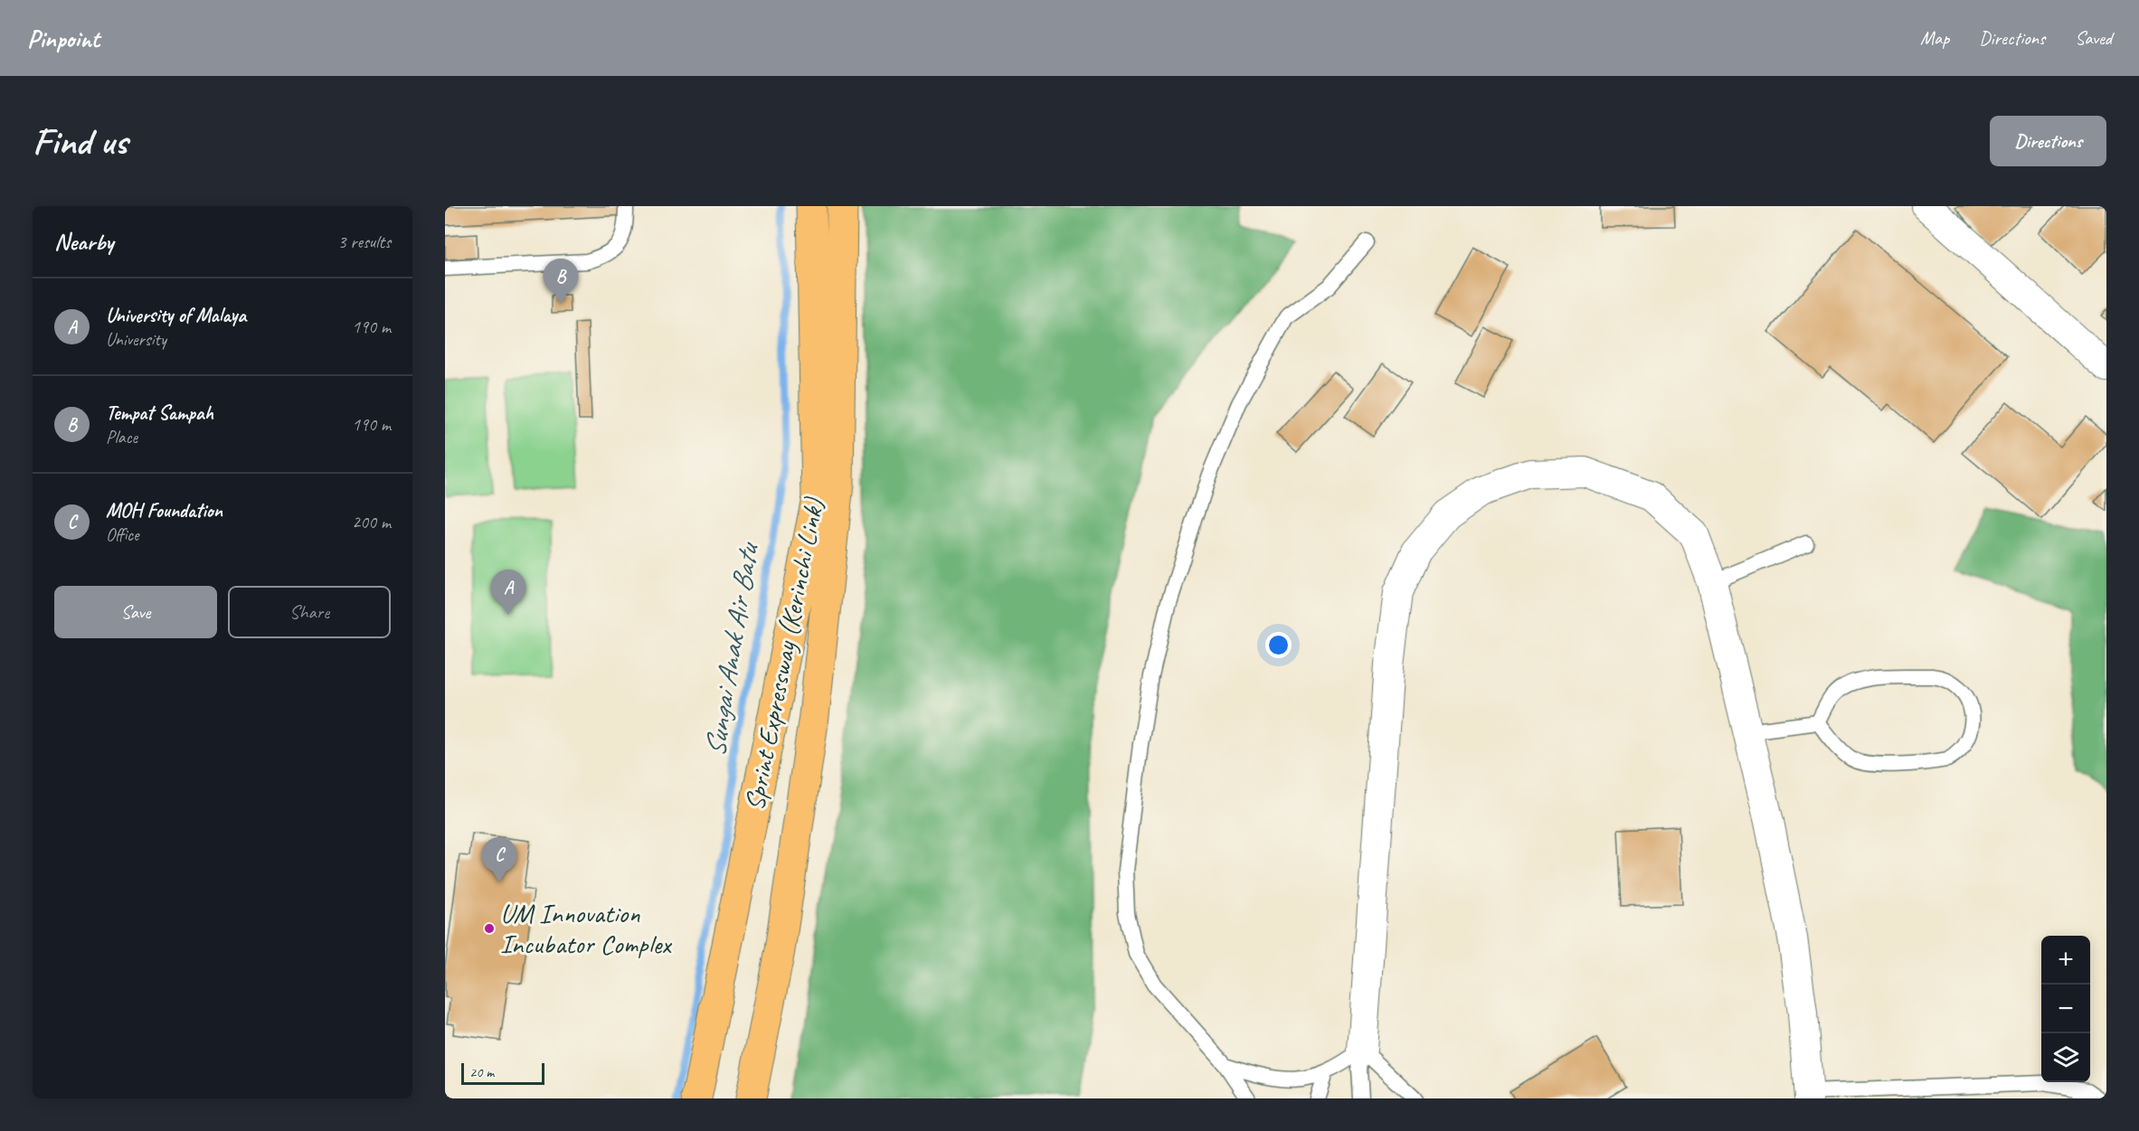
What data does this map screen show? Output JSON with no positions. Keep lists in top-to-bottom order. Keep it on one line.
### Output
{"streets":{"highway":["Sprint Expressway (Kerinchi Link)"]},"water":["Sungai Anak Air Batu"],"places":["UM Innovation Incubator Complex"],"scale_bar":"20 m","page":{"header":"Pinpoint","nav":["Map","Directions","Saved"],"buttons":["Directions",["Save","Share"]],"title":"Find us","heading":["Nearby","3 results"],"pins":["B","A","C"],"list":[{"mark":"A","name":"University of Malaya","note":"University","value":"190 m"},{"mark":"B","name":"Tempat Sampah","note":"Place","value":"190 m"},{"mark":"C","name":"MOH Foundation","note":"Office","value":"200 m"}],"map_buttons":["+","−"],"scale":"20 m"}}
